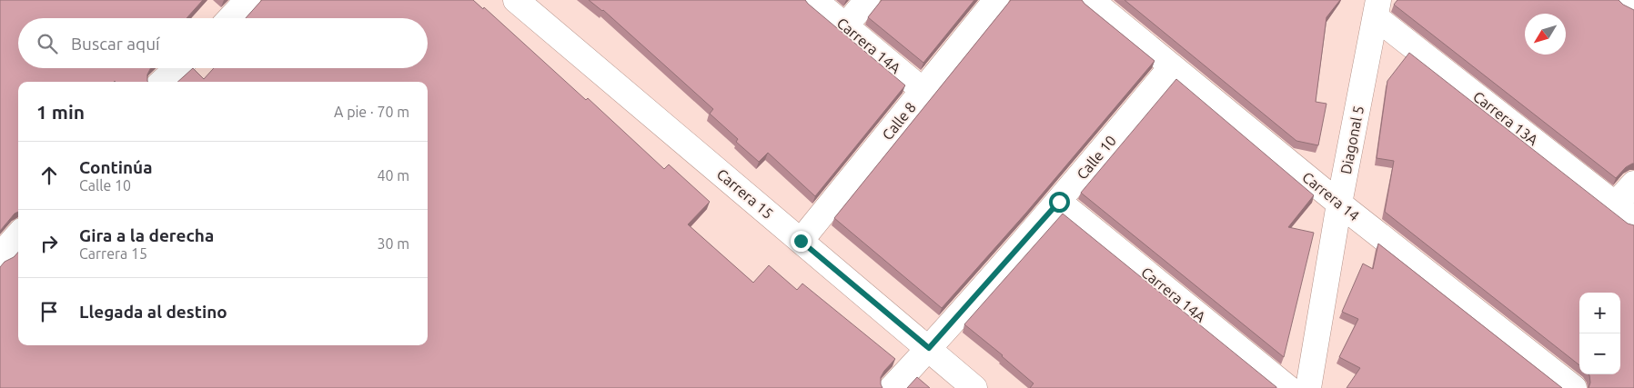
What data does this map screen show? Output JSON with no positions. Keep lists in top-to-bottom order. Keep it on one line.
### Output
{"streets":{"street":["Carrera 14A","Carrera 13A","Calle 8","Diagonal 5","Calle 10","Carrera 15","Carrera 14"]},"crossings":[["Carrera 14A","Calle 8"],["Carrera 14A","Calle 10"],["Carrera 13A","Diagonal 5"],["Calle 8","Carrera 15"],["Diagonal 5","Carrera 14"],["Calle 10","Carrera 15"],["Calle 10","Carrera 14"]],"north":"bottom left","page":{"search":"Buscar aquí","heading":["1 min","A pie · 70 m"],"list":[["Continúa","Calle 10","40 m"],["Gira a la derecha","Carrera 15","30 m"],"Llegada al destino"],"map_buttons":["+","−"]}}
